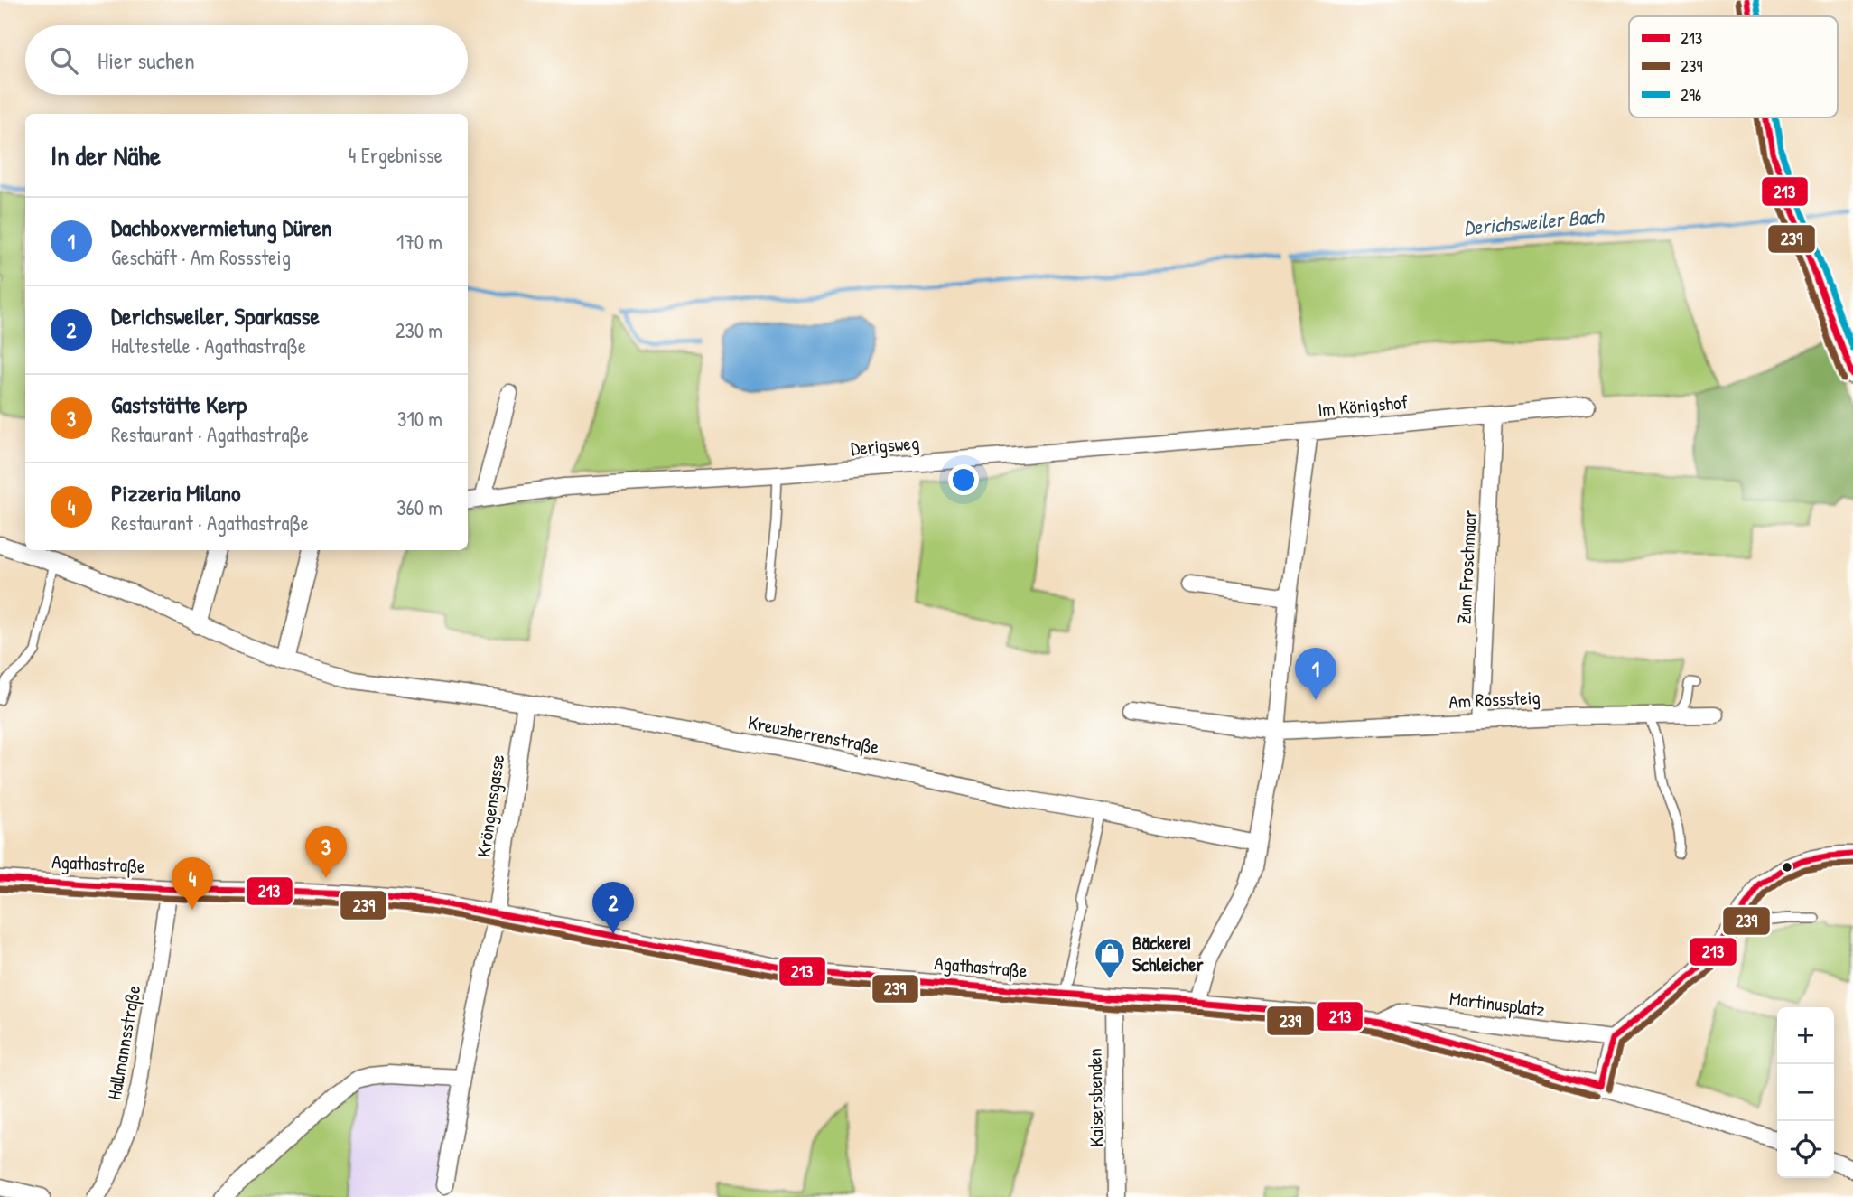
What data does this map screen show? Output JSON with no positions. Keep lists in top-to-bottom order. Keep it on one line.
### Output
{"streets":{"street":["Im Königshof","Derigsweg","Zum Froschmaar","Am Rosssteig","Kreuzherrenstraße","Kröngensgasse","Agathastraße","Martinusplatz","Hallmannsstraße","Kaisersbenden"]},"crossings":[["Im Königshof","Derigsweg"],["Im Königshof","Zum Froschmaar"],["Im Königshof","Am Rosssteig"],["Im Königshof","Kreuzherrenstraße"],["Zum Froschmaar","Am Rosssteig"],["Kreuzherrenstraße","Kröngensgasse"],["Kröngensgasse","Agathastraße"],["Agathastraße","Martinusplatz"],["Agathastraße","Hallmannsstraße"],["Agathastraße","Kaisersbenden"]],"water":["Derichsweiler Bach"],"places":{"shop":["Bäckerei Schleicher"]},"lines":["transit line 213","transit line 296","transit line 239"],"legend":["213","239","296"],"page":{"search":"Hier suchen","heading":["In der Nähe","4 Ergebnisse"],"list":[{"mark":"1","name":"Dachboxvermietung Düren","note":"Geschäft · Am Rosssteig","value":"170 m"},{"mark":"2","name":"Derichsweiler, Sparkasse","note":"Haltestelle · Agathastraße","value":"230 m"},{"mark":"3","name":"Gaststätte Kerp","note":"Restaurant · Agathastraße","value":"310 m"},{"mark":"4","name":"Pizzeria Milano","note":"Restaurant · Agathastraße","value":"360 m"}],"pins":["1","3","4","2"],"map_buttons":["+","−"]}}
